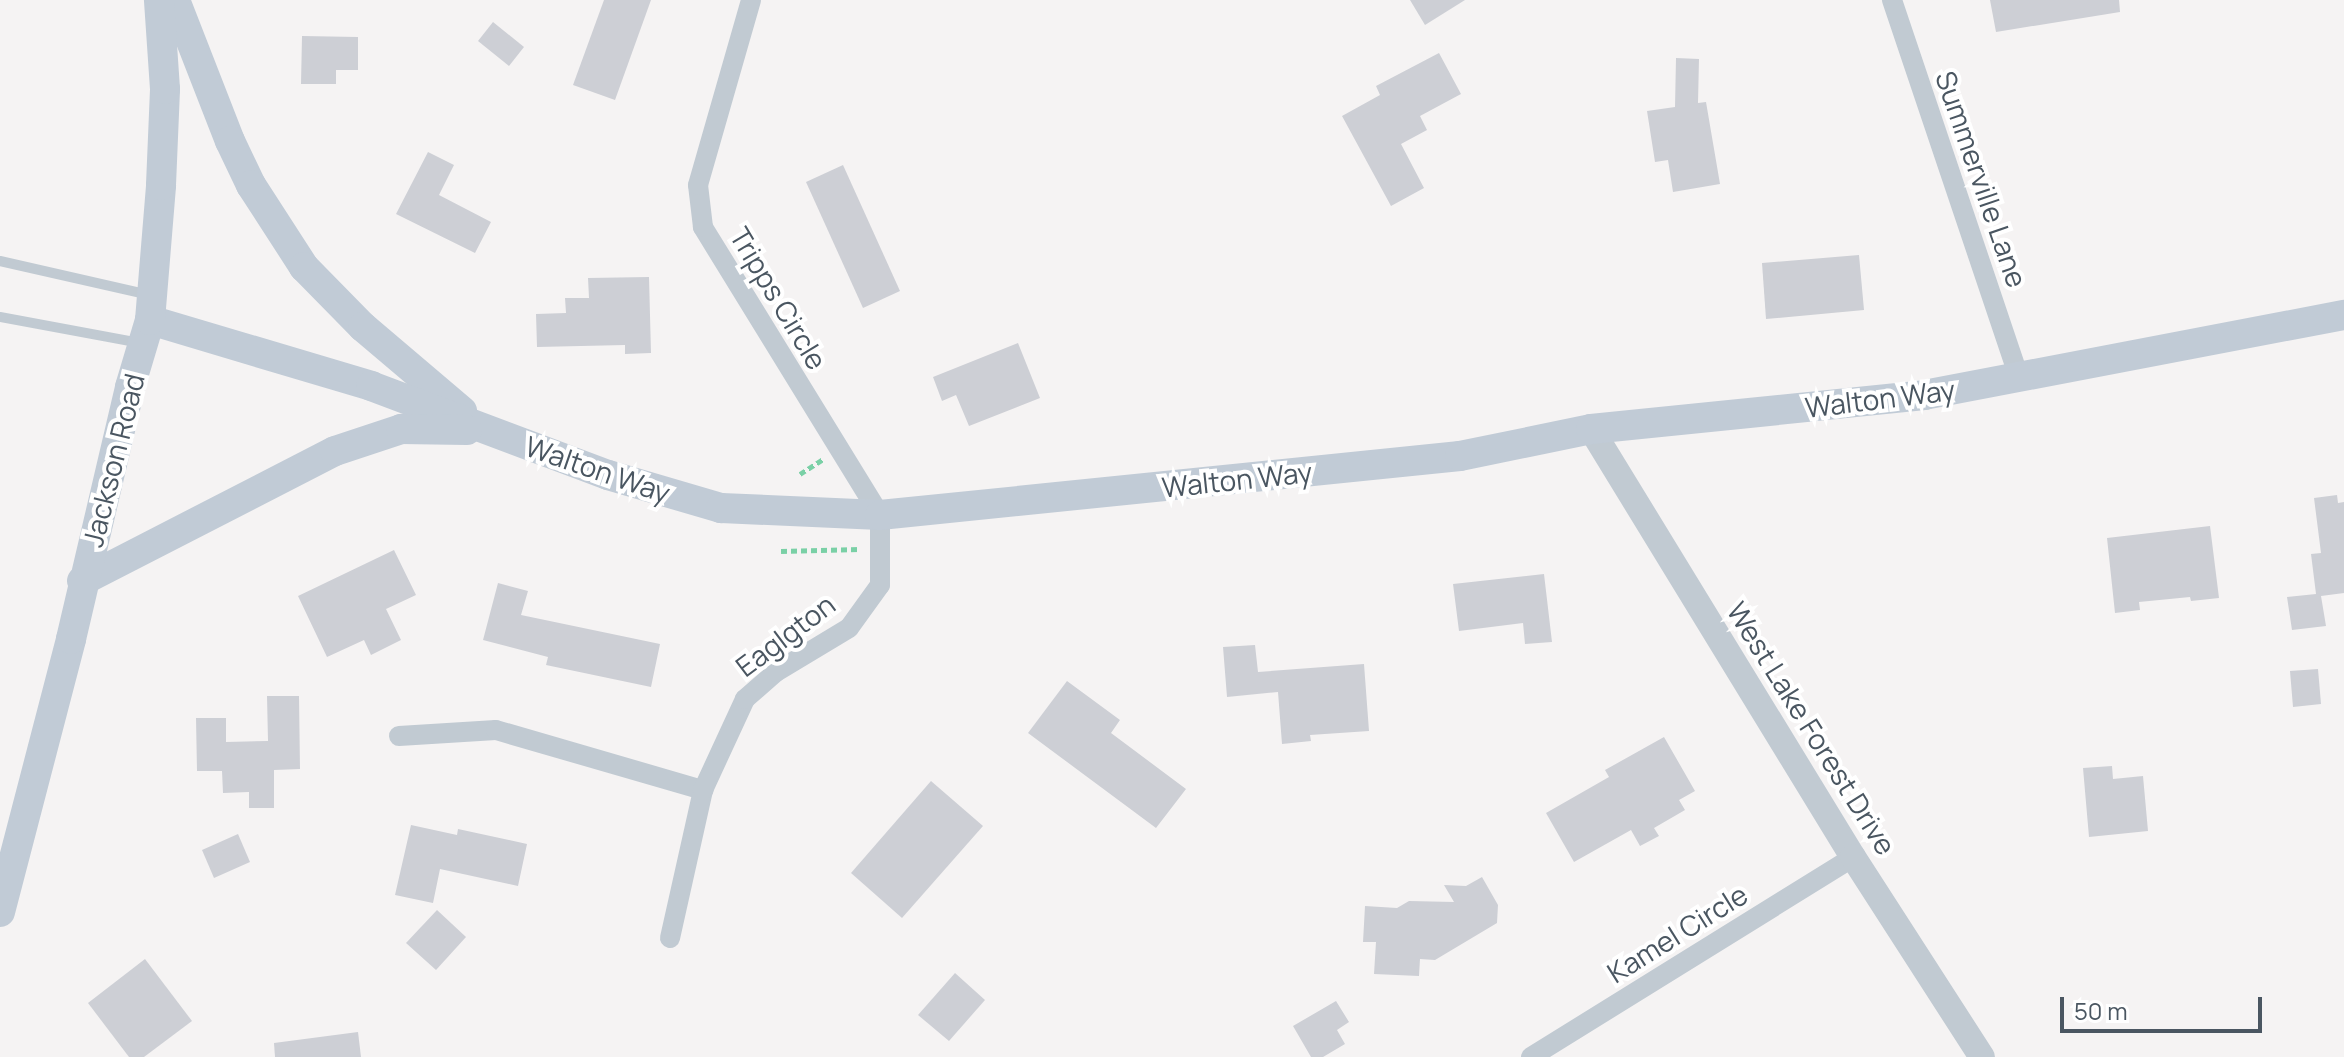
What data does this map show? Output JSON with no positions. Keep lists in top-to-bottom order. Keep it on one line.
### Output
{"streets":{"main road":["Walton Way","Jackson Road"],"street":["Summerville Lane","Tripps Circle","Eaglgton","West Lake Forest Drive","Kamel Circle"]},"crossings":[["Summerville Lane","Walton Way"],["Tripps Circle","Walton Way"],["Tripps Circle","Eaglgton"],["Walton Way","Jackson Road"],["Walton Way","Eaglgton"],["Walton Way","West Lake Forest Drive"],["West Lake Forest Drive","Kamel Circle"]],"scale_bar":"50 m"}
